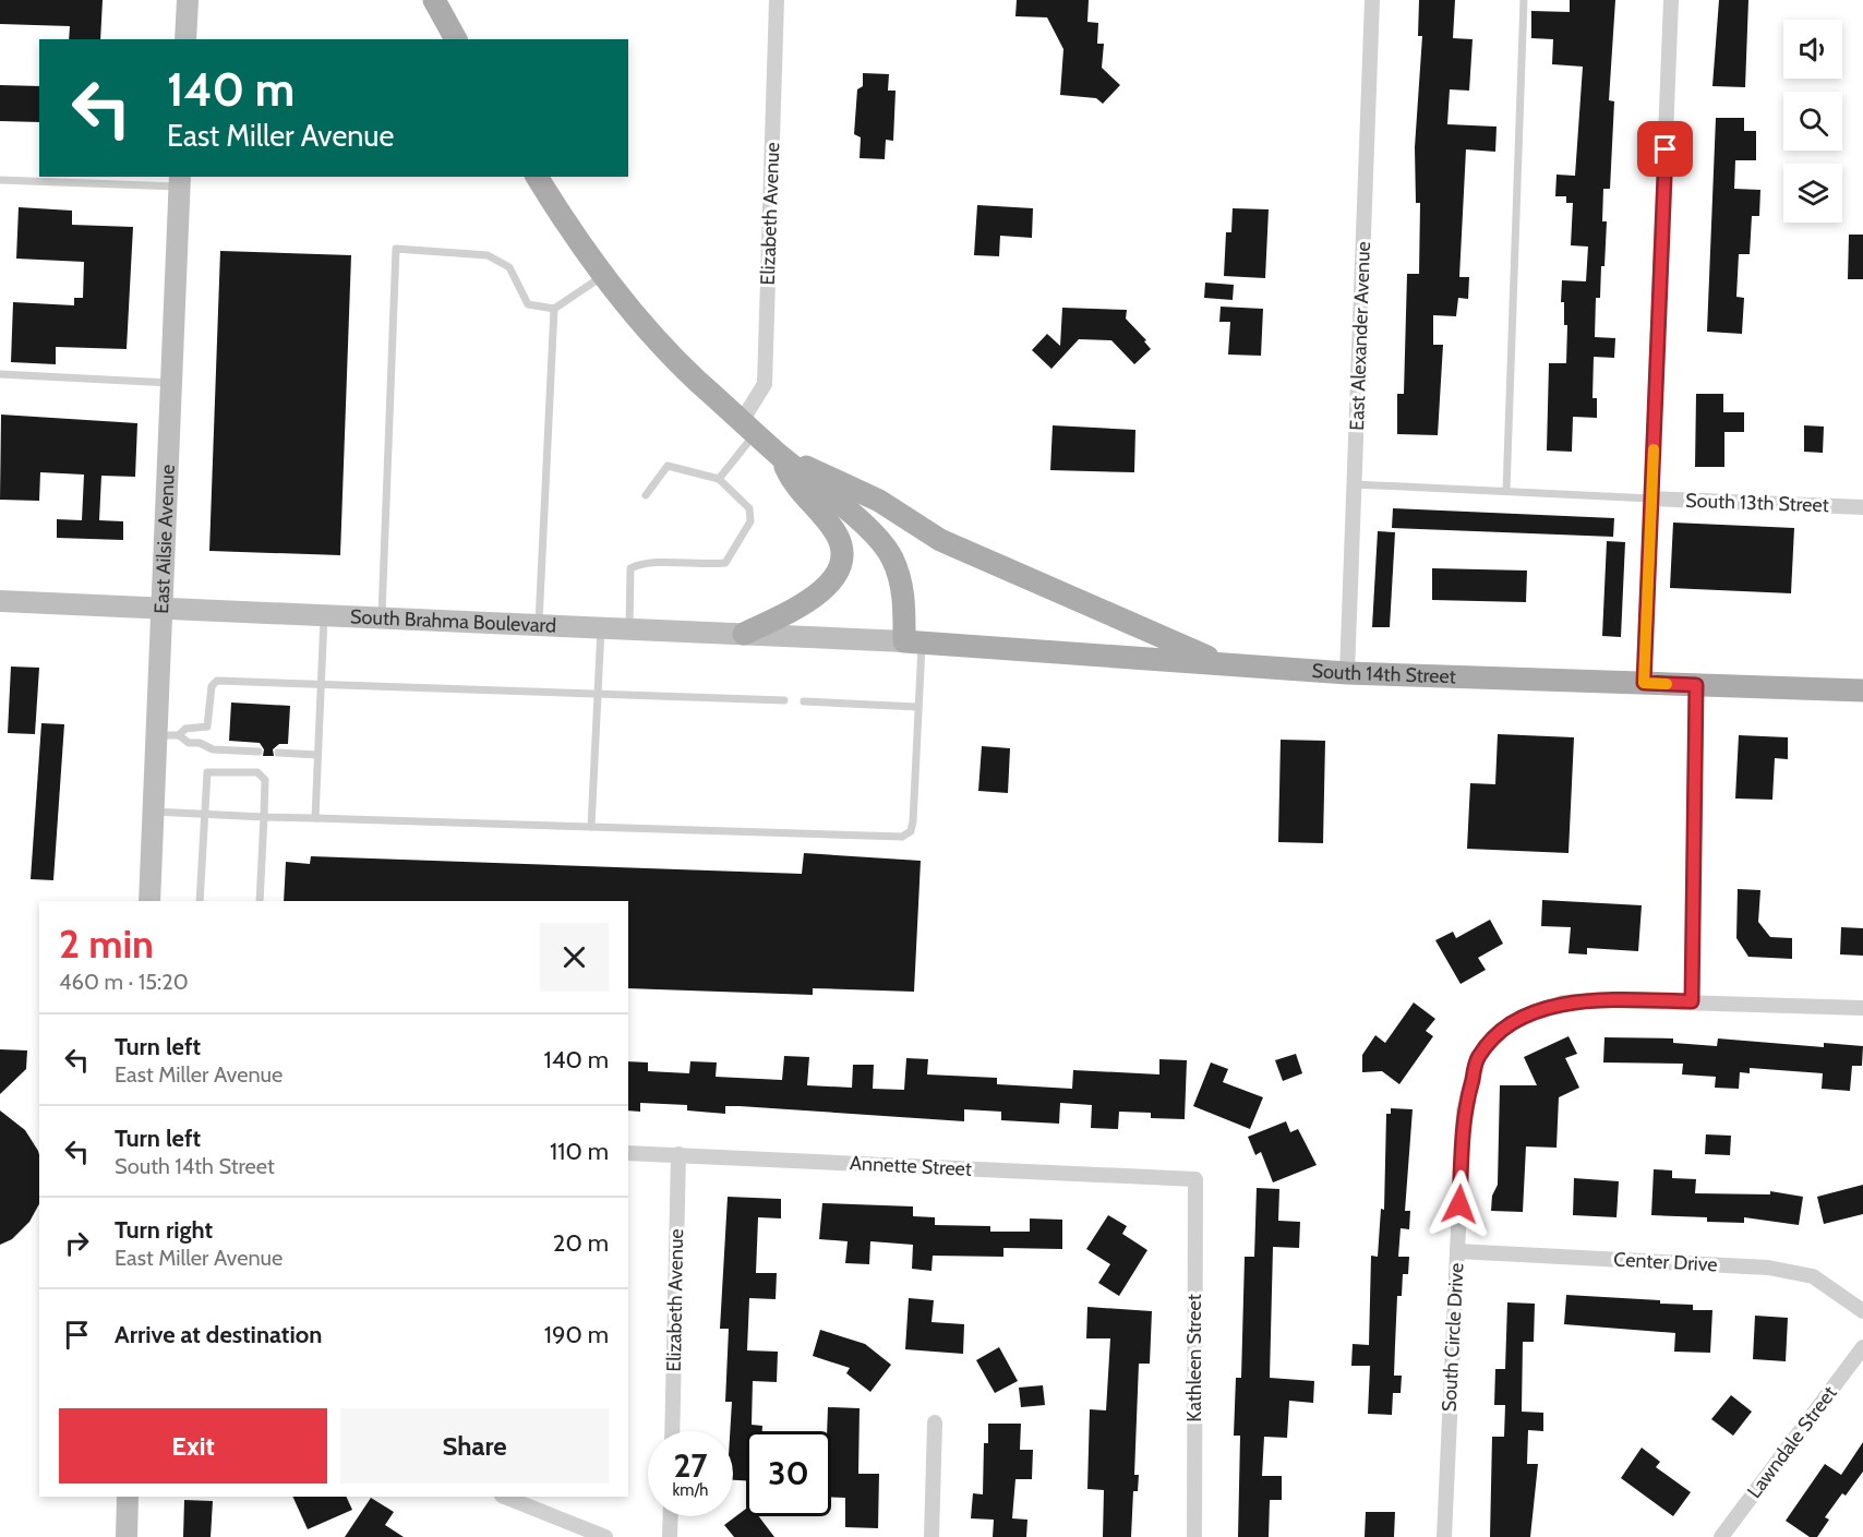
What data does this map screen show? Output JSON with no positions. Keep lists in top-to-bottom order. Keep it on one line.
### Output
{"streets":{"main road":["East Ailsie Avenue","South Brahma Boulevard","South 14th Street"],"street":["Elizabeth Avenue","East Alexander Avenue","South 13th Street","Annette Street","Center Drive","South Circle Drive","Kathleen Street","Lawndale Street"]},"crossings":[["Elizabeth Avenue","Annette Street"],["East Alexander Avenue","South 14th Street"],["East Ailsie Avenue","South Brahma Boulevard"],["South Brahma Boulevard","South 14th Street"],["Annette Street","Kathleen Street"],["Center Drive","South Circle Drive"]],"page":{"turn":["140 m","East Miller Avenue"],"heading":["2 min","460 m · 15:20"],"list":[{"name":"Turn left","note":"East Miller Avenue","value":"140 m"},{"name":"Turn left","note":"South 14th Street","value":"110 m"},{"name":"Turn right","note":"East Miller Avenue","value":"20 m"},{"name":"Arrive at destination","value":"190 m"}],"buttons":["Exit","Share"],"speed":"27 km/h","limit":"30"}}
